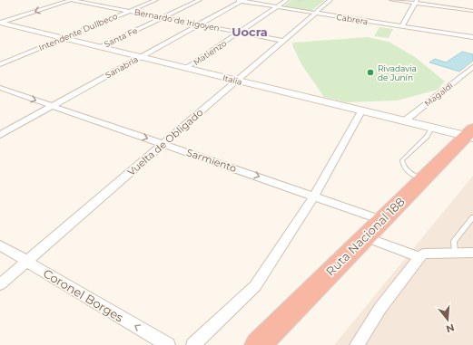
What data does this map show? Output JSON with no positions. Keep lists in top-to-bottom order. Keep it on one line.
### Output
{"streets":{"highway":["Ruta Nacional 188"],"street":["Cabrera","Bernardo de Irigoyen","Intendente Dullbeco","Santa Fe","Matienzo","Sanabria","Italia","Magaldi","Vuelta de Obligado","Sarmiento","Coronel Borges"]},"crossings":[["Cabrera","Matienzo"],["Cabrera","Sanabria"],["Cabrera","Vuelta de Obligado"],["Bernardo de Irigoyen","Intendente Dullbeco"],["Bernardo de Irigoyen","Santa Fe"],["Bernardo de Irigoyen","Matienzo"],["Bernardo de Irigoyen","Sanabria"],["Bernardo de Irigoyen","Vuelta de Obligado"],["Intendente Dullbeco","Italia"],["Santa Fe","Italia"],["Matienzo","Italia"],["Sanabria","Italia"],["Sanabria","Sarmiento"],["Italia","Magaldi"],["Italia","Vuelta de Obligado"],["Italia","Ruta Nacional 188"],["Vuelta de Obligado","Sarmiento"],["Vuelta de Obligado","Coronel Borges"],["Sarmiento","Ruta Nacional 188"]],"one_way":["Sarmiento","Coronel Borges"],"districts":["Uocra"],"places":["Rivadavia de Junín"],"north":"bottom"}
